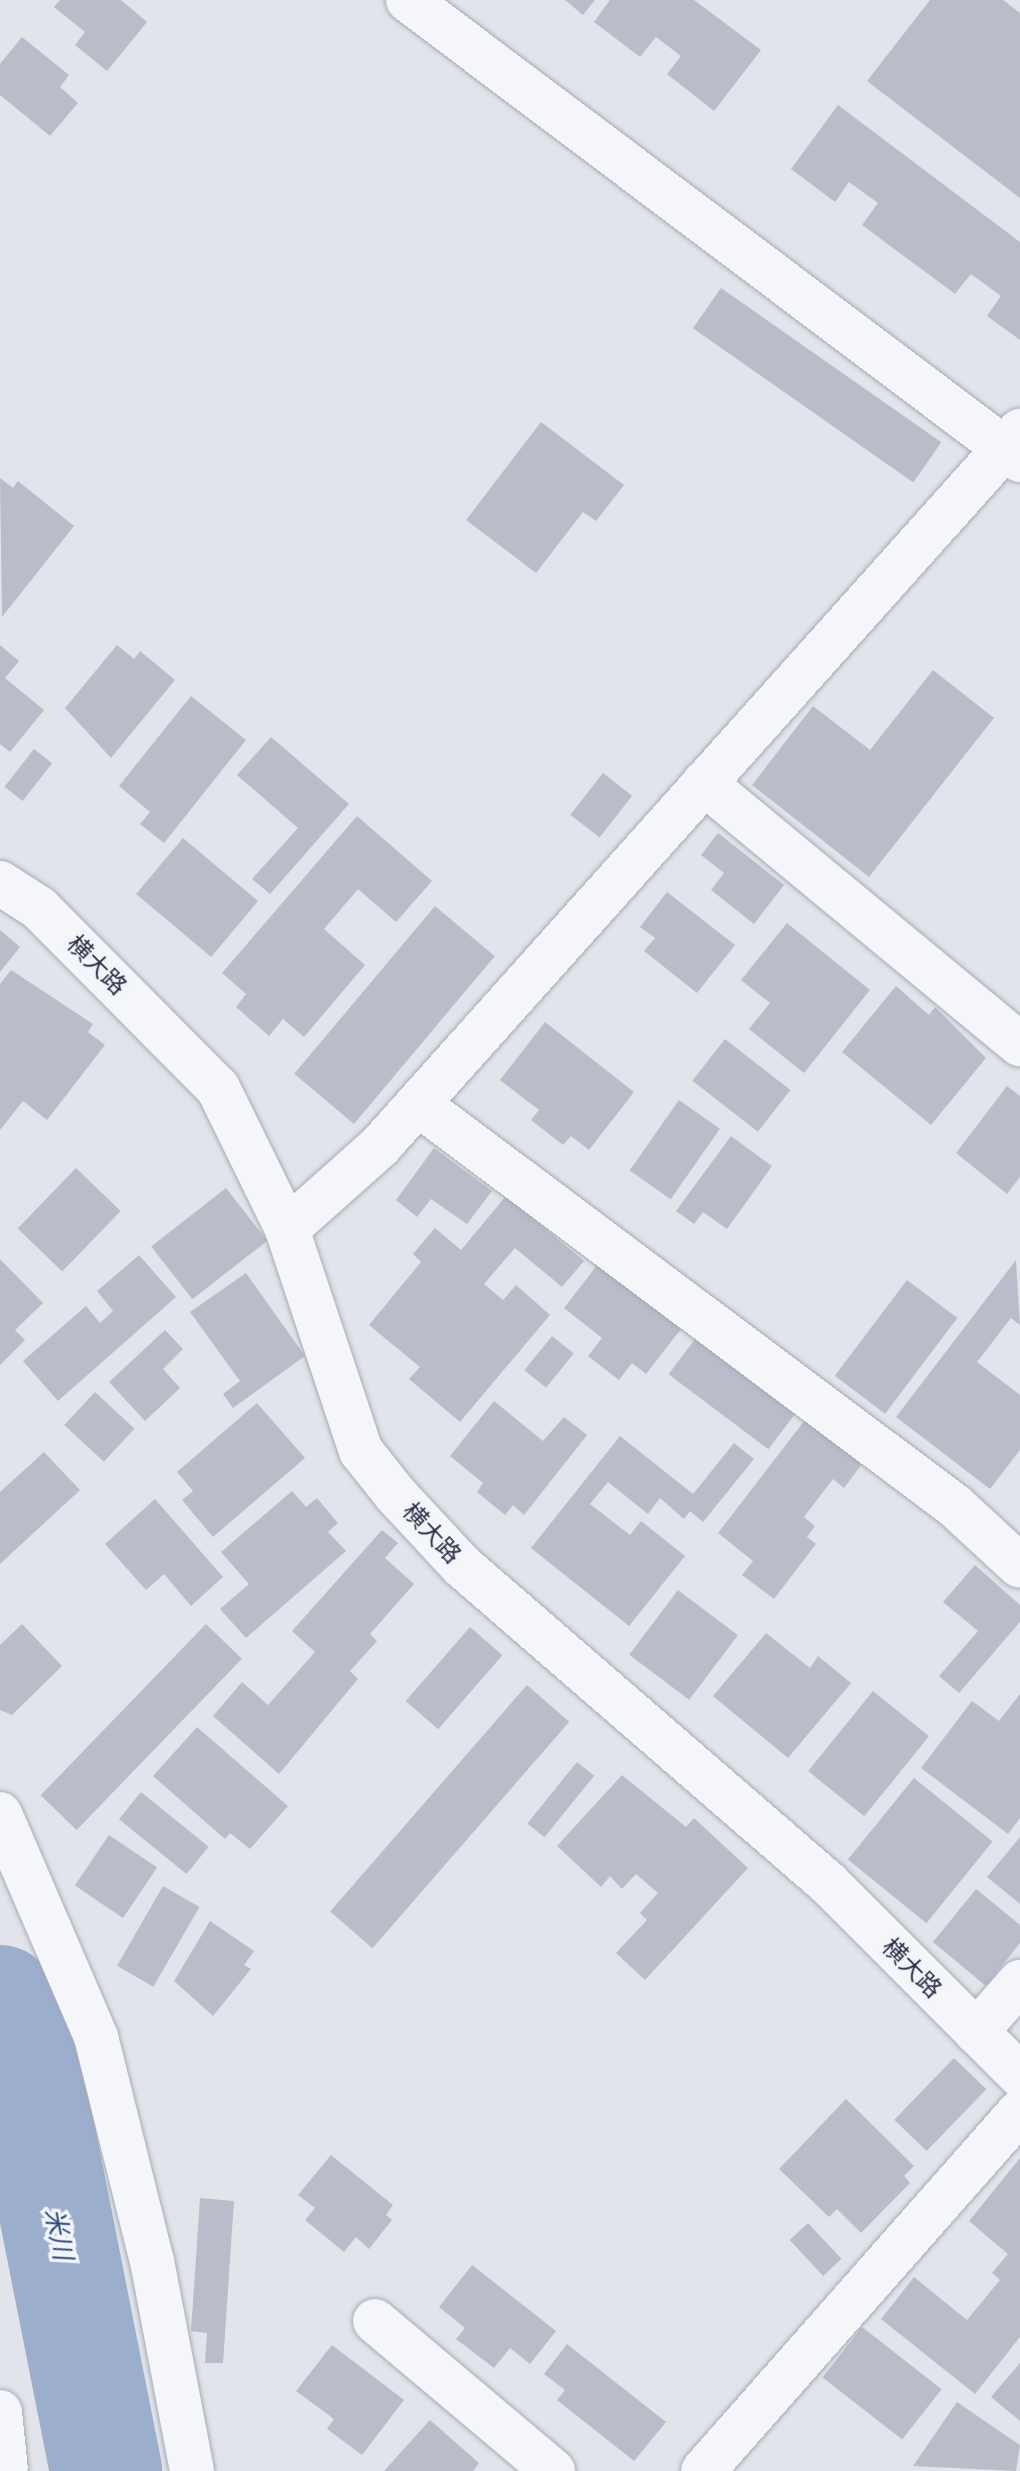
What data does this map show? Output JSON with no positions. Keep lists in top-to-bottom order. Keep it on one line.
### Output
{"streets":{"street":["横大路"]},"water":["米川"]}
